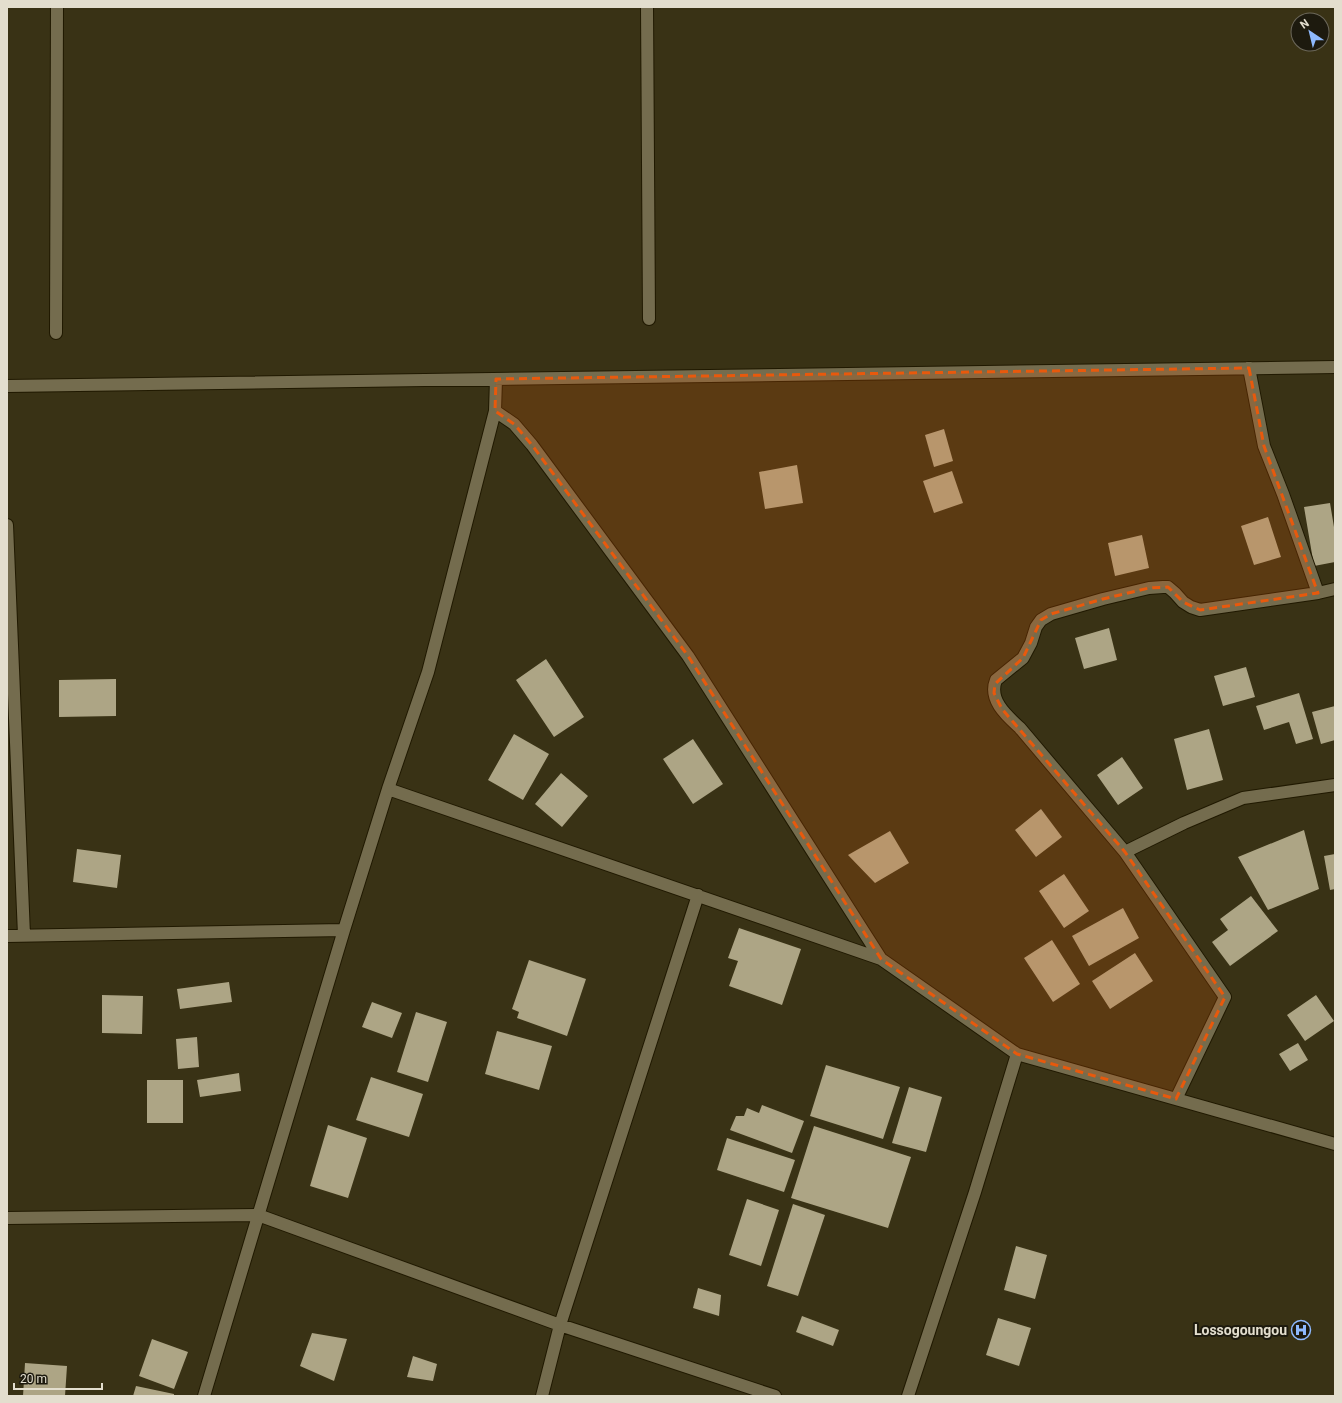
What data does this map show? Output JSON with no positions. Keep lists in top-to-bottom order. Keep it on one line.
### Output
{"places":{"hospital":["Lossogoungou"]},"scale_bar":"20 m","north":"top left"}
